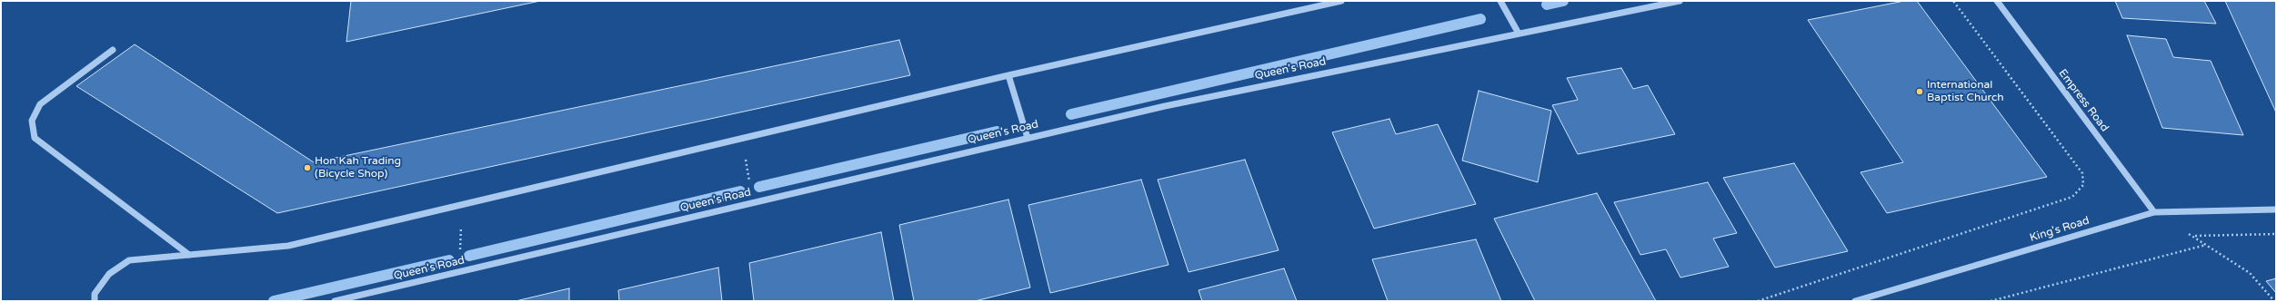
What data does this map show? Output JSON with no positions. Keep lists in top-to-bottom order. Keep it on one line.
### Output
{"streets":{"street":["Queen's Road","Empress Road","King's Road"]},"crossings":[["Empress Road","King's Road"]],"places":["International Baptist Church","Hon Kah Trading (Bicycle Shop)"]}
